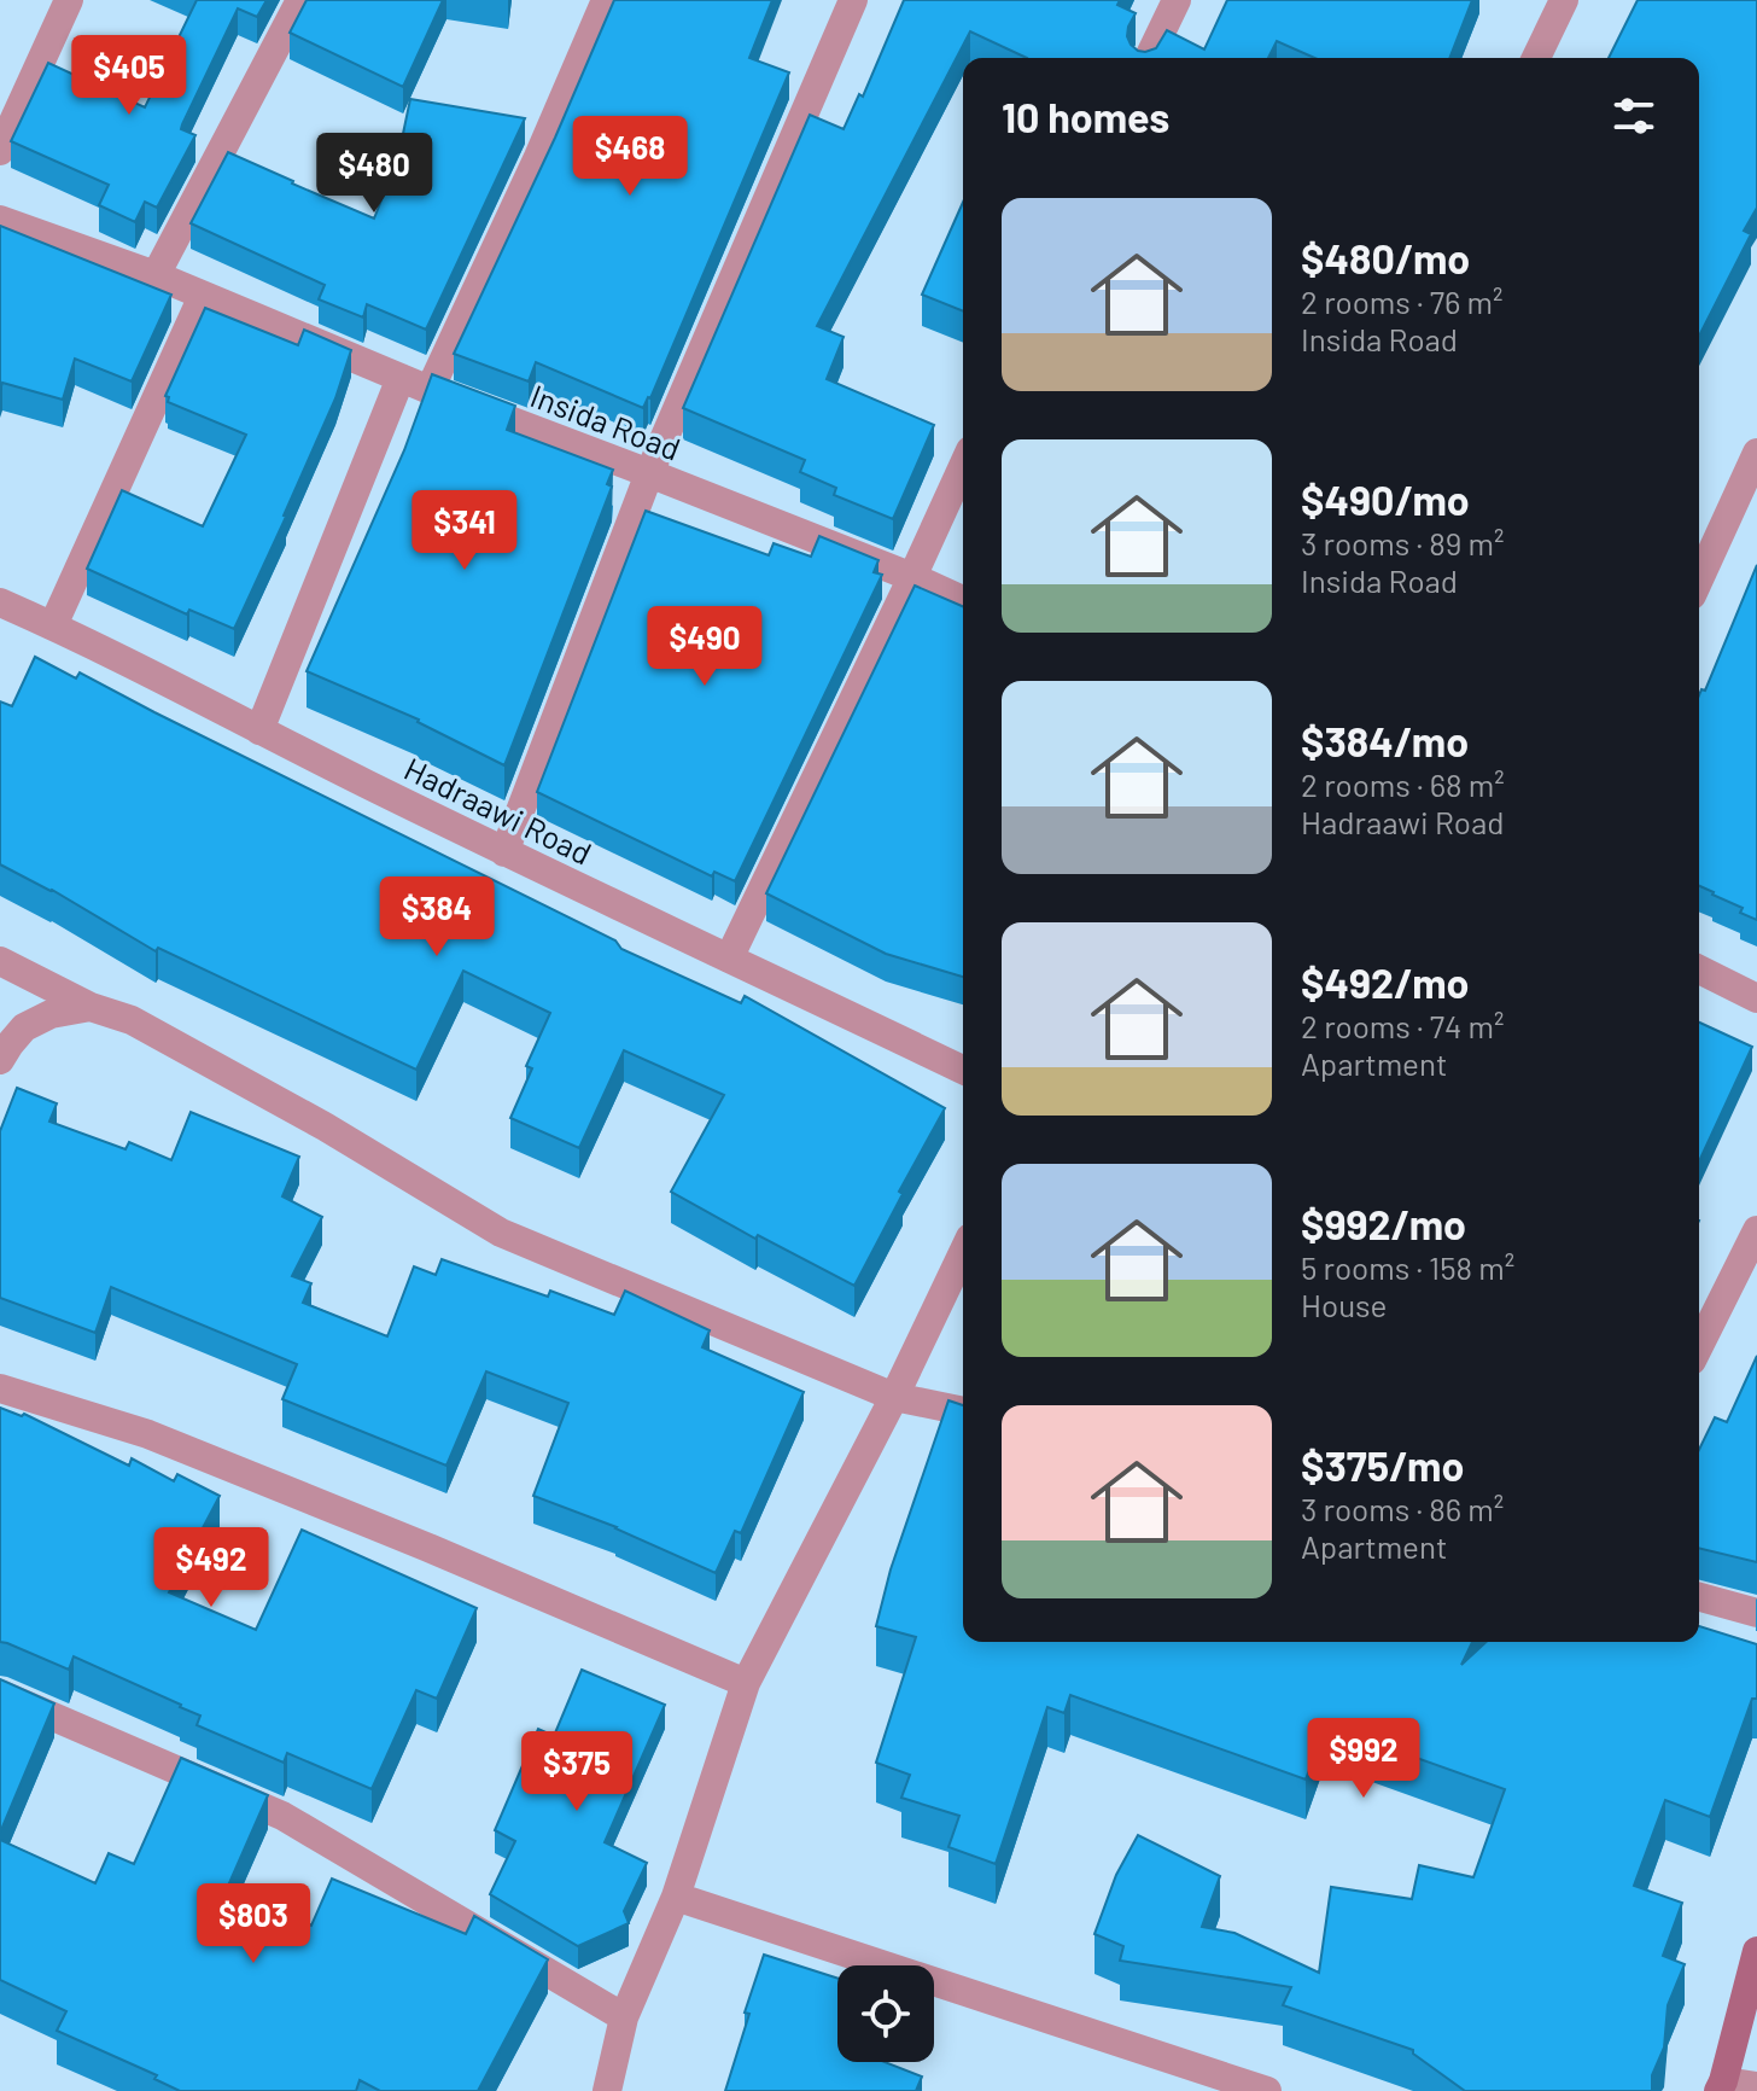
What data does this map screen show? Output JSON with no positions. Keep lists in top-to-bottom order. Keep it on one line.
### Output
{"streets":{"street":["Insida Road","Hadraawi Road"]},"page":{"price":["$405","$468","$480","$341","$490","$384","$492","$992","$375","$803"],"heading":"10 homes","list":[{"name":"$480/mo","note":"2 rooms · 76 m² · Insida Road"},{"name":"$490/mo","note":"3 rooms · 89 m² · Insida Road"},{"name":"$384/mo","note":"2 rooms · 68 m² · Hadraawi Road"},{"name":"$492/mo","note":"2 rooms · 74 m² · Apartment"},{"name":"$992/mo","note":"5 rooms · 158 m² · House"},{"name":"$375/mo","note":"3 rooms · 86 m² · Apartment"}]}}
